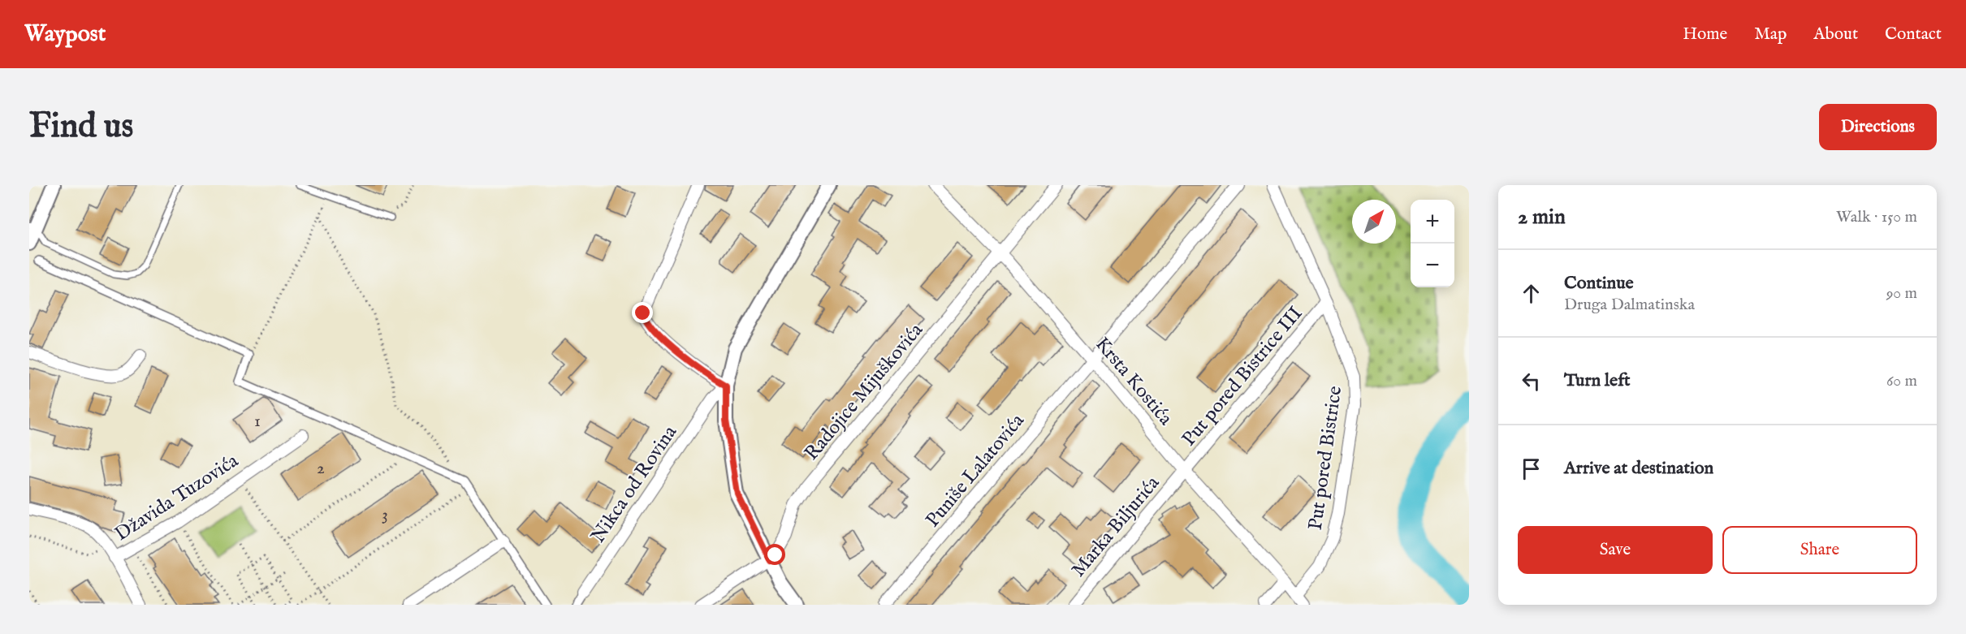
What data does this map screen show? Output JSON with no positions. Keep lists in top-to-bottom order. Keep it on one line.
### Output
{"streets":{"street":["Put pored Bistrice III","Krsta Kostića","Radojice Mijuškovića","Put pored Bistrice","Puniše Lalatovića","Nikca od Rovina","Džavida Tuzovića","Marka Biljurića"]},"crossings":[["Put pored Bistrice III","Krsta Kostića"],["Put pored Bistrice III","Put pored Bistrice"],["Put pored Bistrice III","Marka Biljurića"],["Krsta Kostića","Radojice Mijuškovića"],["Krsta Kostića","Put pored Bistrice"],["Krsta Kostića","Puniše Lalatovića"],["Krsta Kostića","Marka Biljurića"]],"house_numbers":["1","2","3"],"north":"top right","page":{"header":"Waypost","nav":["Home","Map","About","Contact"],"buttons":["Directions",["Save","Share"]],"title":"Find us","heading":["2 min","Walk · 150 m"],"map_buttons":["+","−"],"list":[["Continue","Druga Dalmatinska","90 m"],["Turn left","60 m"],"Arrive at destination"]}}
